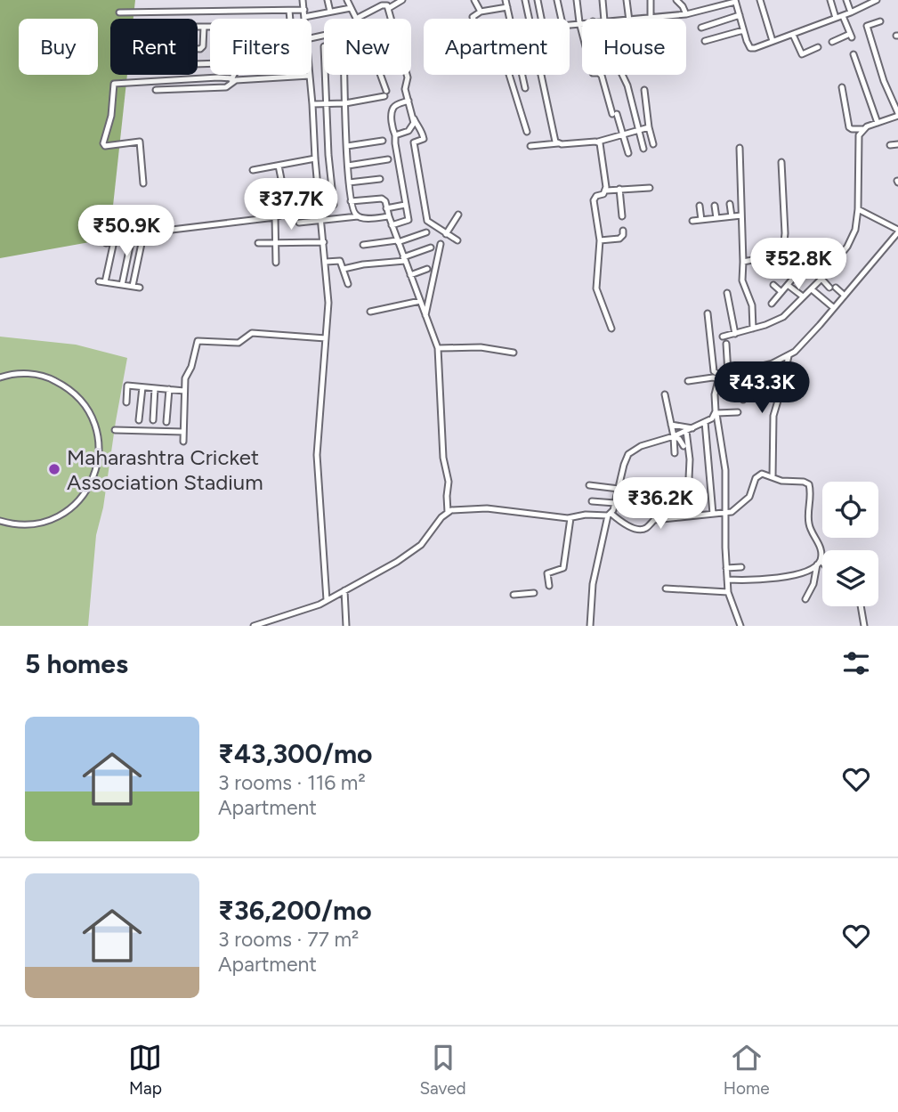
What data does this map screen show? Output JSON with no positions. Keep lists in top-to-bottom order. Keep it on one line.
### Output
{"places":["Maharashtra Cricket Association Stadium"],"page":{"chip":["Buy","Rent","Filters","New","Apartment","House"],"price":["₹37.7K","₹50.9K","₹52.8K","₹43.3K","₹36.2K"],"heading":"5 homes","list":[{"name":"₹43,300/mo","note":"3 rooms · 116 m² · Apartment"},{"name":"₹36,200/mo","note":"3 rooms · 77 m² · Apartment"}],"tabs":["Map","Saved","Home"]}}
